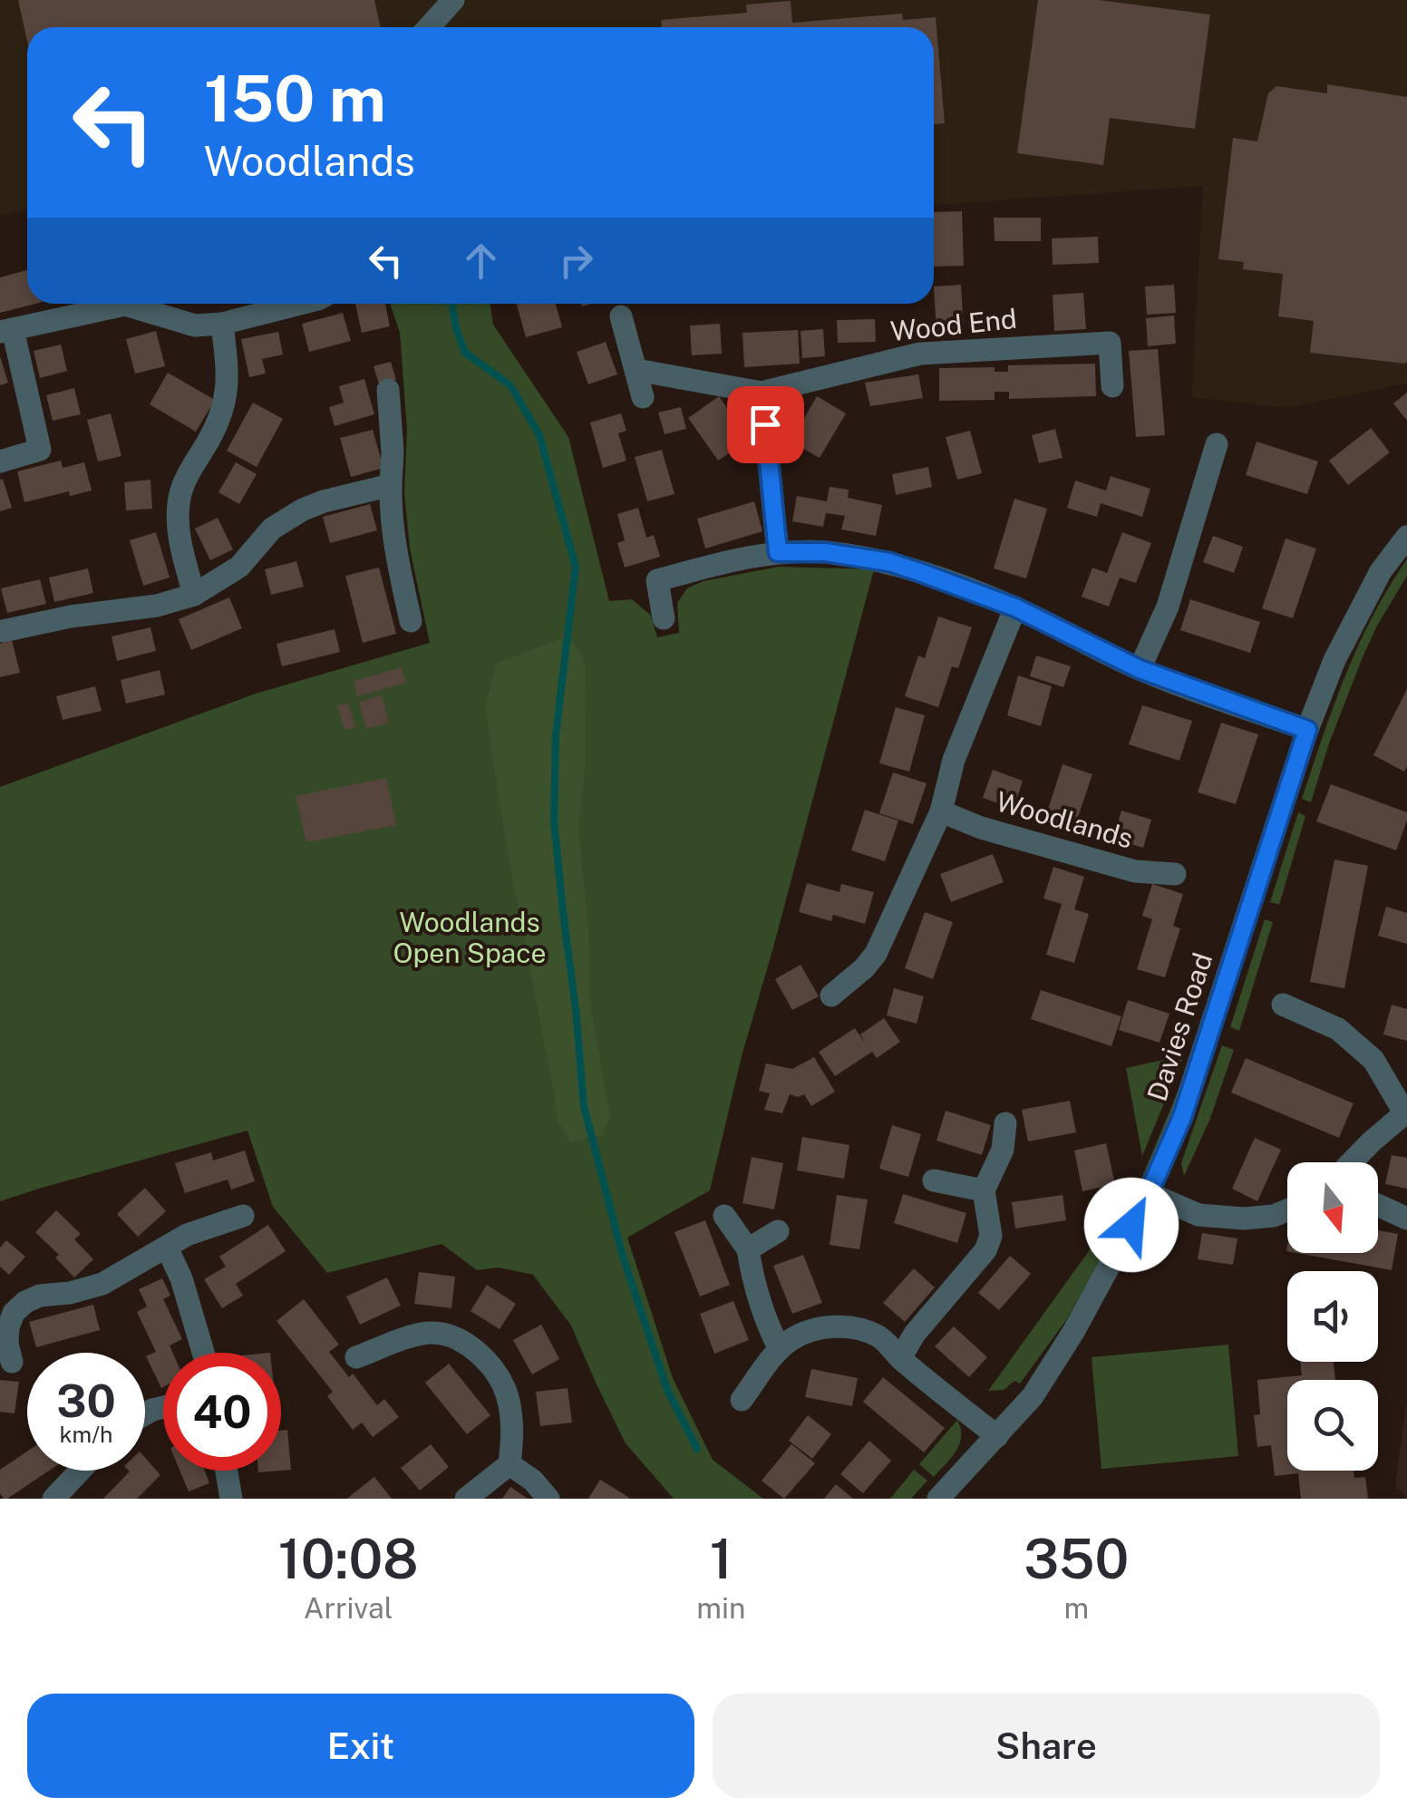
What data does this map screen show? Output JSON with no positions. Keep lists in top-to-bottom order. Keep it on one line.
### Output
{"streets":{"street":["Wood End","Woodlands","Davies Road"]},"parks":["Woodlands Open Space"],"north":"bottom","page":{"turn":["150 m","Woodlands"],"speed":"30 km/h","limit":"40","eta":["10:08","Arrival","1","min","350","m"],"buttons":["Exit","Share"]}}
